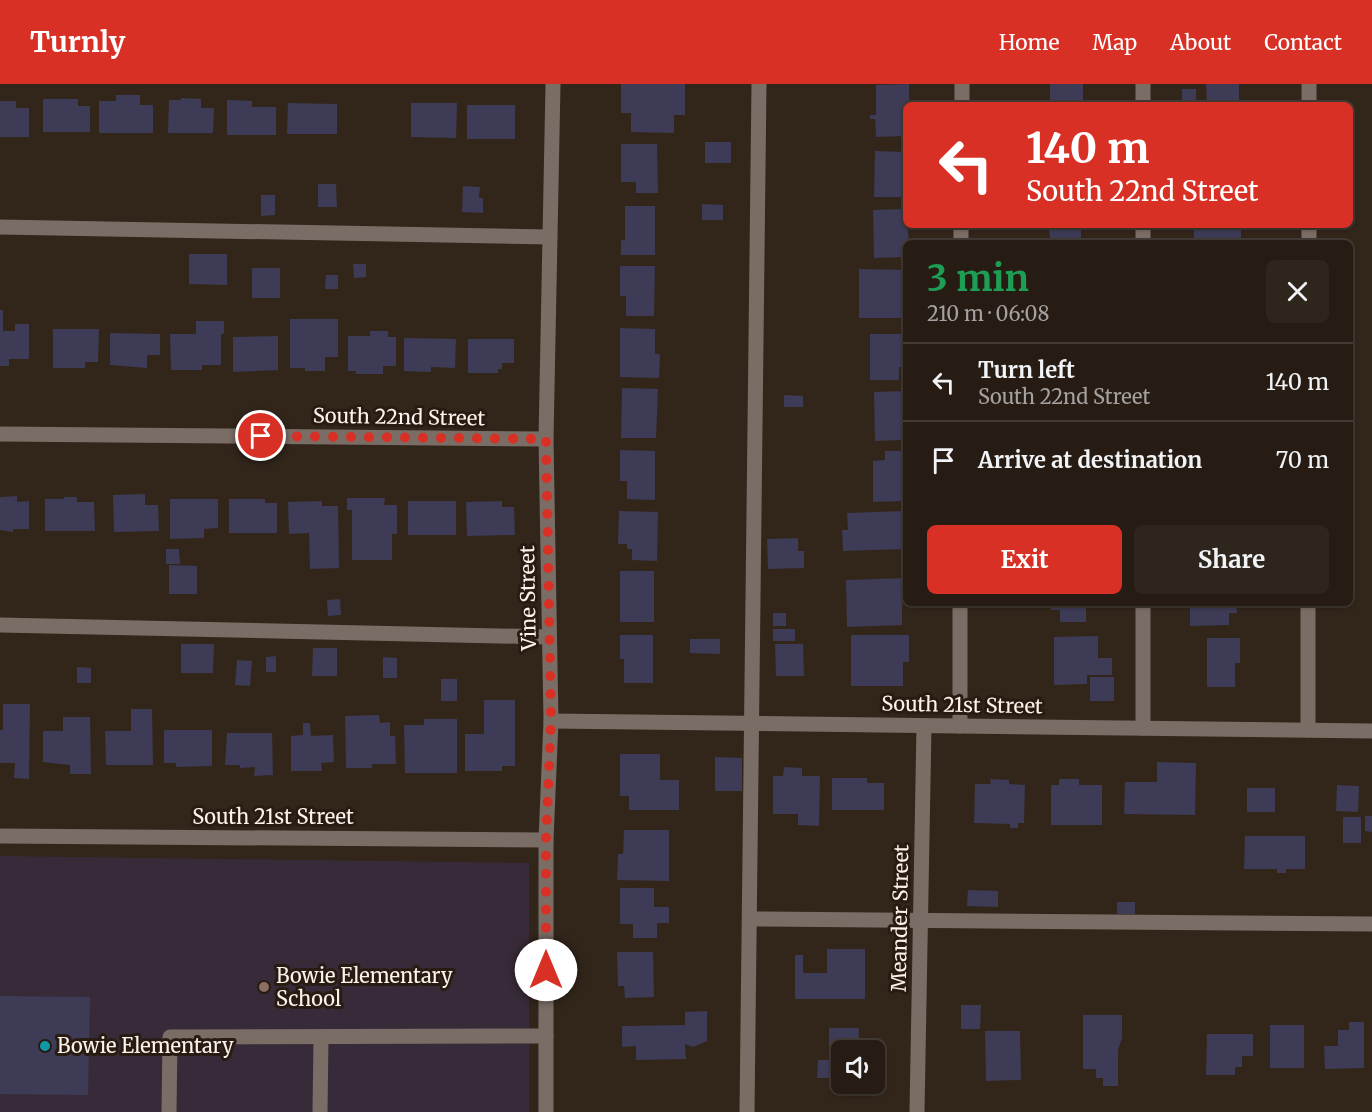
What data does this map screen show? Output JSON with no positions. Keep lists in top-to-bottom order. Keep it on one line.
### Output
{"streets":{"street":["South 22nd Street","Vine Street","South 21st Street","Meander Street"]},"crossings":[["South 22nd Street","Vine Street"],["Vine Street","South 21st Street"],["South 21st Street","Meander Street"]],"places":["Bowie Elementary School","Bowie Elementary"],"page":{"header":"Turnly","nav":["Home","Map","About","Contact"],"turn":["140 m","South 22nd Street"],"heading":["3 min","210 m · 06:08"],"list":[{"name":"Turn left","note":"South 22nd Street","value":"140 m"},{"name":"Arrive at destination","value":"70 m"}],"buttons":["Exit","Share"]}}
